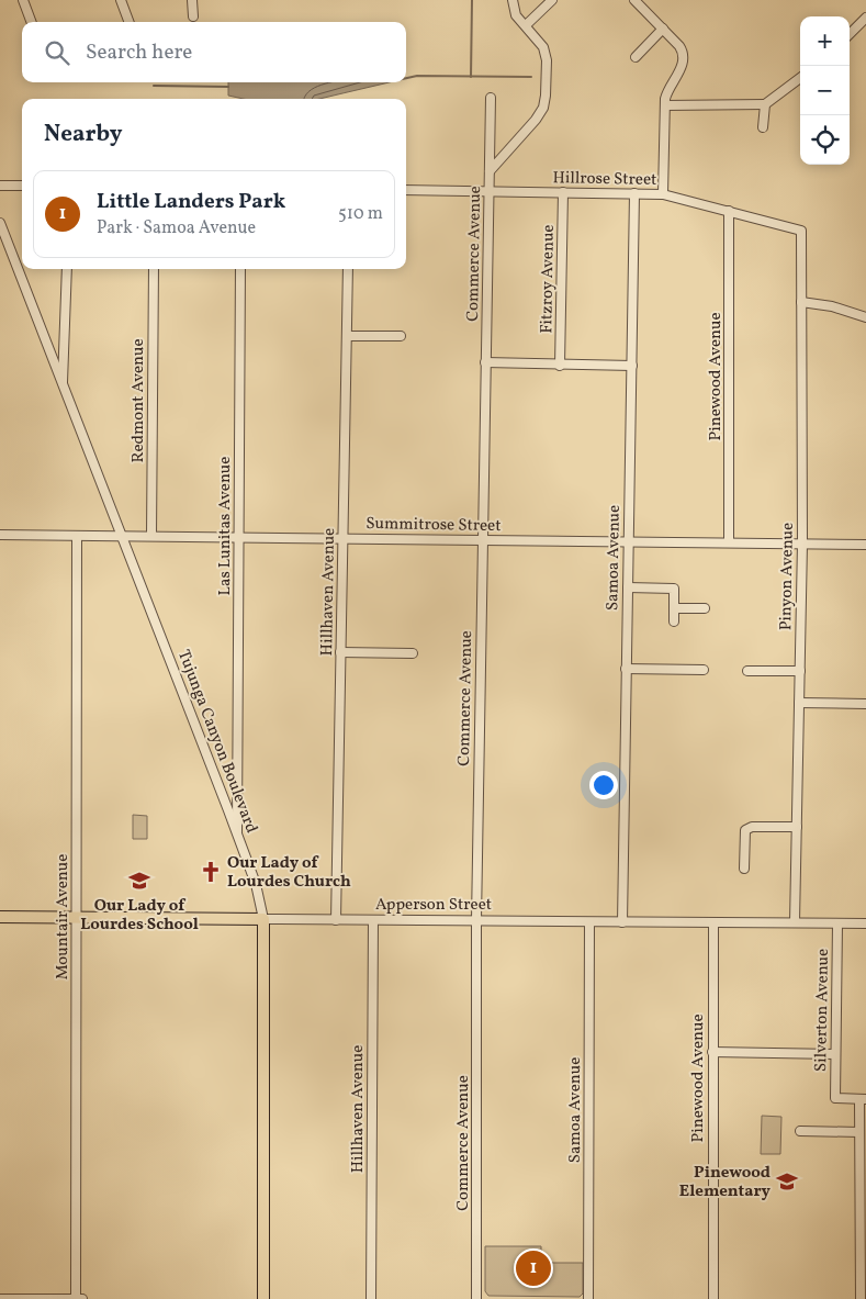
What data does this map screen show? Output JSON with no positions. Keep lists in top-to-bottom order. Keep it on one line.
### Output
{"streets":{"main road":["Tujunga Canyon Boulevard","Apperson Street"],"street":["Hillrose Street","Commerce Avenue","Fitzroy Avenue","Pinewood Avenue","Redmont Avenue","Summitrose Street","Las Lunitas Avenue","Samoa Avenue","Pinyon Avenue","Hillhaven Avenue","Mountair Avenue","Silverton Avenue"]},"crossings":[["Hillrose Street","Commerce Avenue"],["Hillrose Street","Fitzroy Avenue"],["Hillrose Street","Pinewood Avenue"],["Hillrose Street","Samoa Avenue"],["Hillrose Street","Pinyon Avenue"],["Commerce Avenue","Summitrose Street"],["Commerce Avenue","Apperson Street"],["Pinewood Avenue","Summitrose Street"],["Pinewood Avenue","Apperson Street"],["Redmont Avenue","Summitrose Street"],["Summitrose Street","Las Lunitas Avenue"],["Summitrose Street","Samoa Avenue"],["Summitrose Street","Pinyon Avenue"],["Summitrose Street","Hillhaven Avenue"],["Summitrose Street","Tujunga Canyon Boulevard"],["Summitrose Street","Mountair Avenue"],["Las Lunitas Avenue","Tujunga Canyon Boulevard"],["Samoa Avenue","Apperson Street"],["Pinyon Avenue","Apperson Street"],["Hillhaven Avenue","Apperson Street"],["Tujunga Canyon Boulevard","Apperson Street"],["Apperson Street","Mountair Avenue"],["Apperson Street","Silverton Avenue"]],"places":{"church":["Our Lady of Lourdes Church"],"school or university":["Our Lady of Lourdes School","Pinewood Elementary"]},"page":{"map_buttons":["+","−"],"search":"Search here","heading":"Nearby","list":[{"mark":"1","name":"Little Landers Park","note":"Park · Samoa Avenue","value":"510 m"}],"pins":"1"}}
